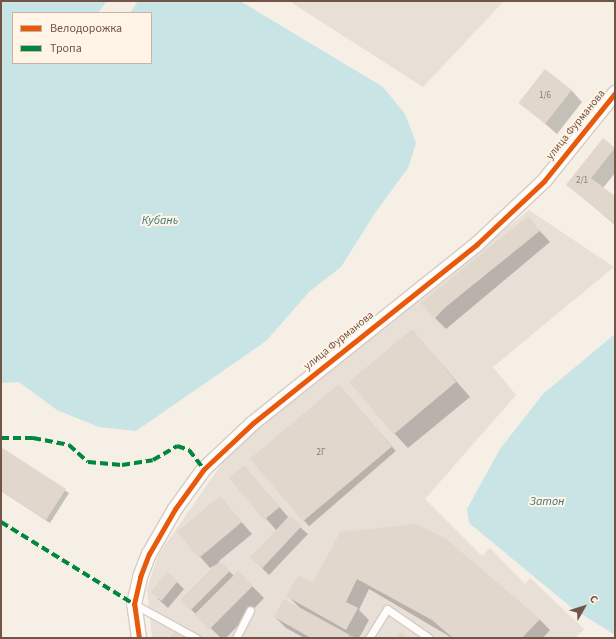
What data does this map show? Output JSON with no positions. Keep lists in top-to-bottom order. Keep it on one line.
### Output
{"streets":{"street":["улица Фурманова"]},"water":["Кубань","Затон"],"house_numbers":["1/6","2/1","2Г"],"legend":["Велодорожка","Тропа"],"north":"top right"}
